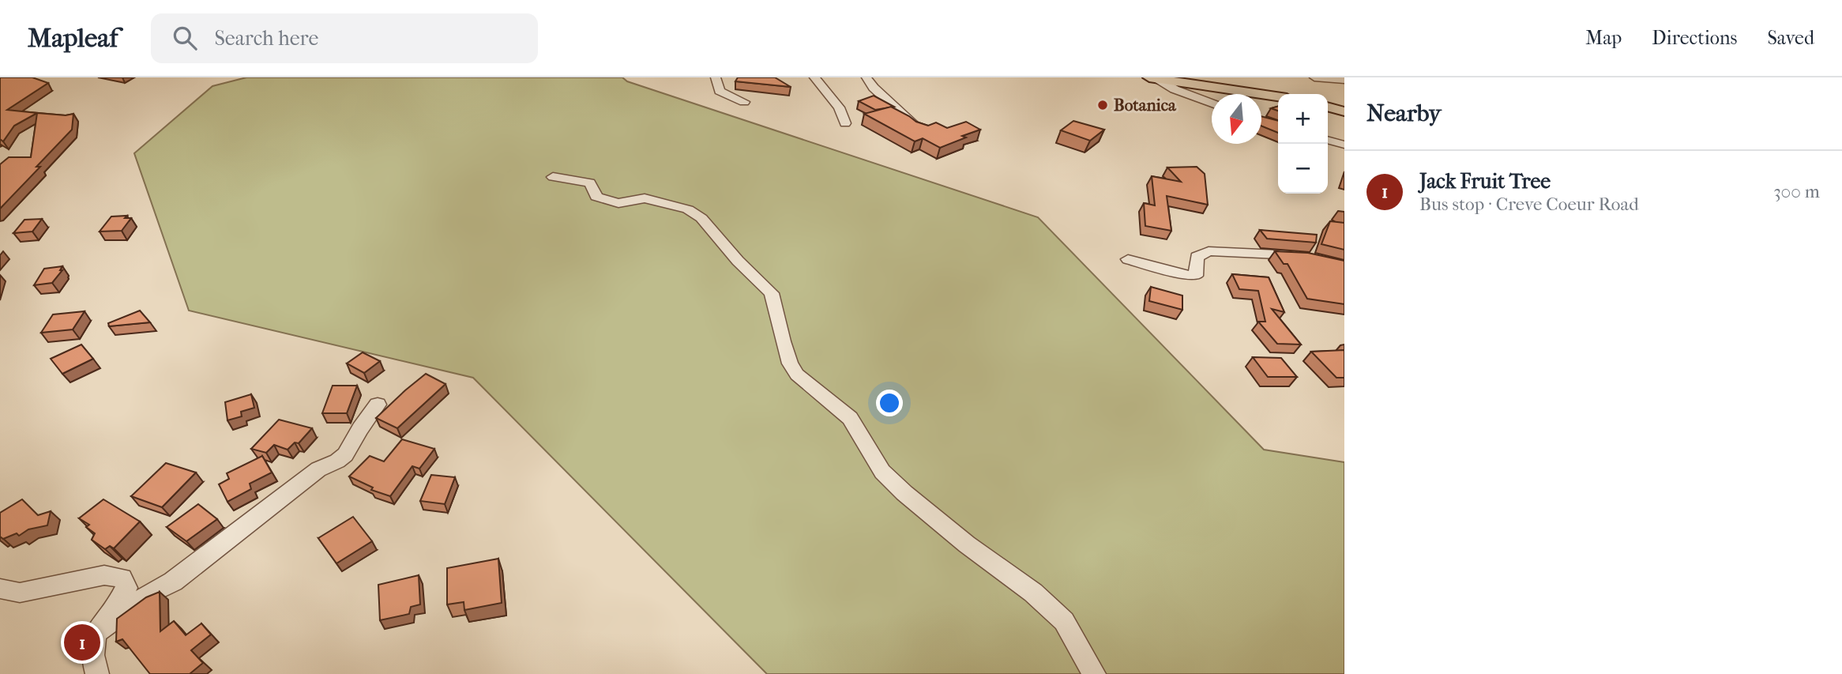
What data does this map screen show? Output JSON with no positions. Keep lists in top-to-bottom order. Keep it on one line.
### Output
{"places":["Botanica"],"north":"bottom","page":{"header":"Mapleaf","search":"Search here","nav":["Map","Directions","Saved"],"heading":"Nearby","map_buttons":["+","−"],"list":[{"mark":"1","name":"Jack Fruit Tree","note":"Bus stop · Creve Coeur Road","value":"300 m"}],"pins":"1"}}
